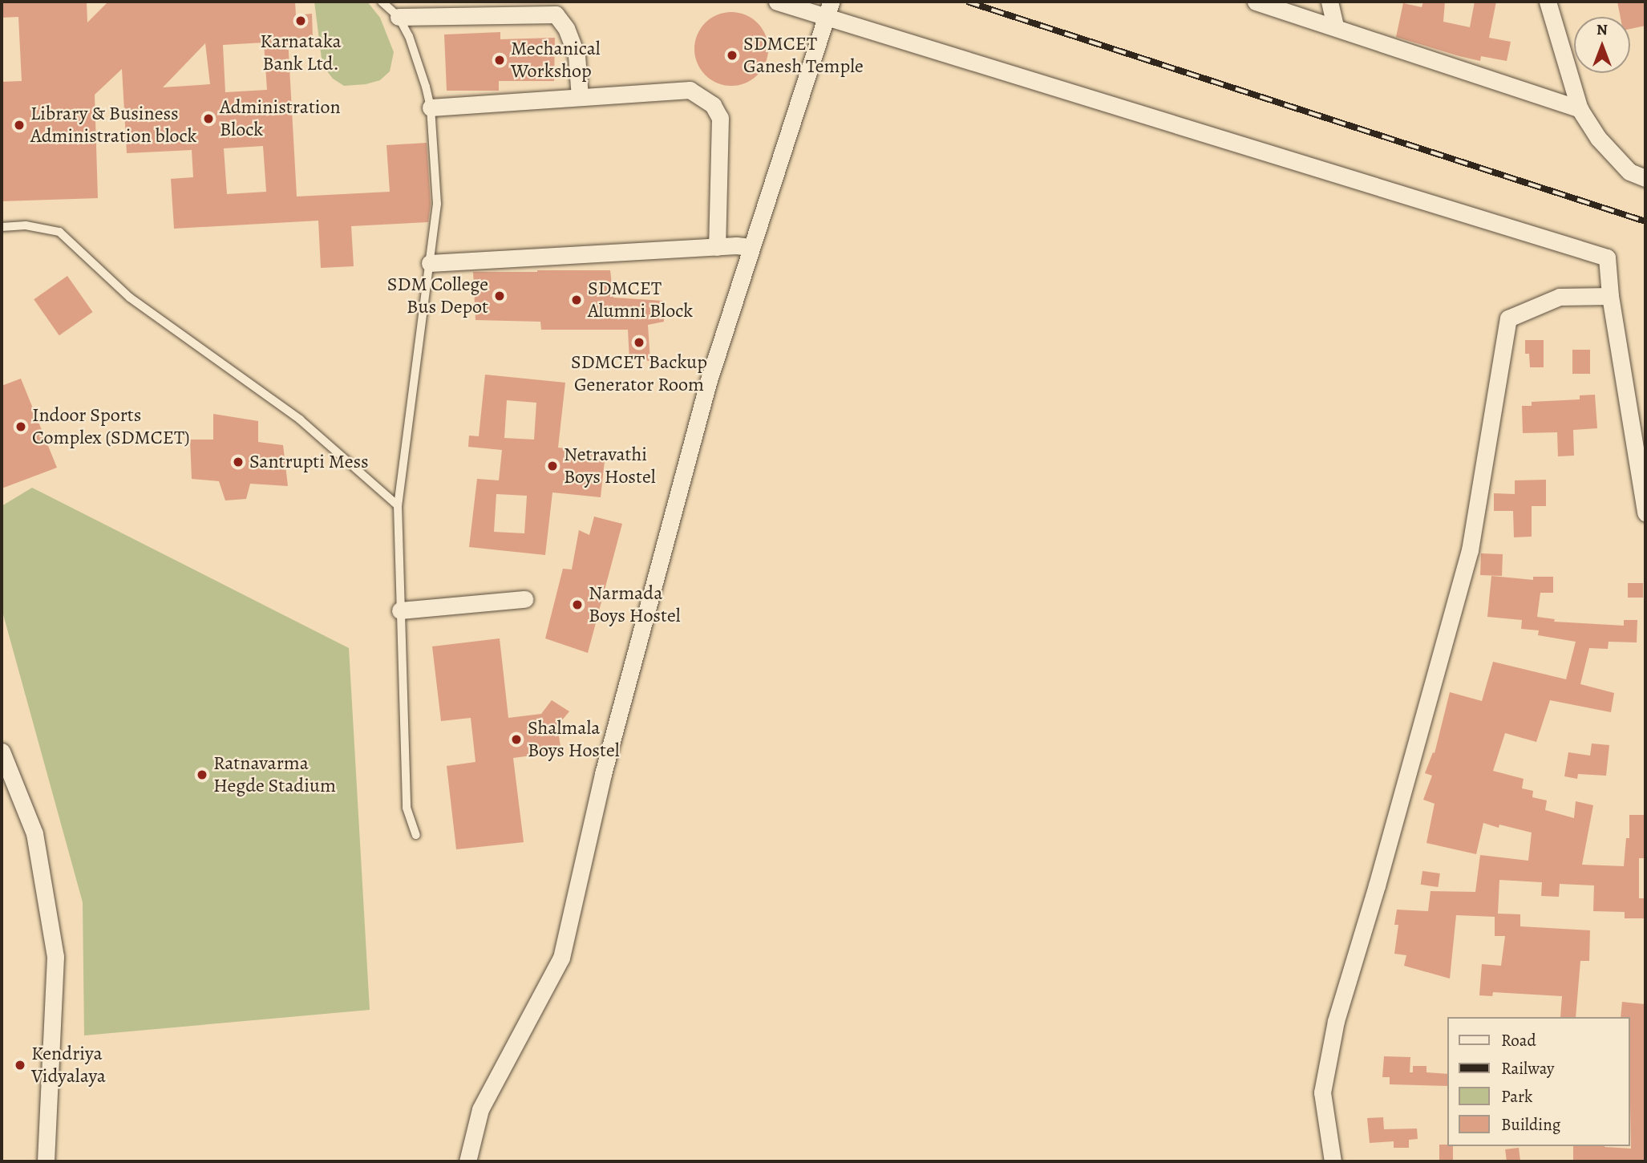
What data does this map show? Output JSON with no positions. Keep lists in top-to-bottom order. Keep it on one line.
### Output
{"places":["Karnataka Bank Ltd.","SDMCET Ganesh Temple","Mechanical Workshop","Administration Block","Library & Business Administration block","SDM College Bus Depot","SDMCET Alumni Block","SDMCET Backup Generator Room","Indoor Sports Complex (SDMCET)","Santrupti Mess","Netravathi Boys Hostel","Narmada Boys Hostel","Shalmala Boys Hostel","Ratnavarma Hegde Stadium","Kendriya Vidyalaya"],"legend":["Road","Railway","Park","Building"],"north":"top"}
